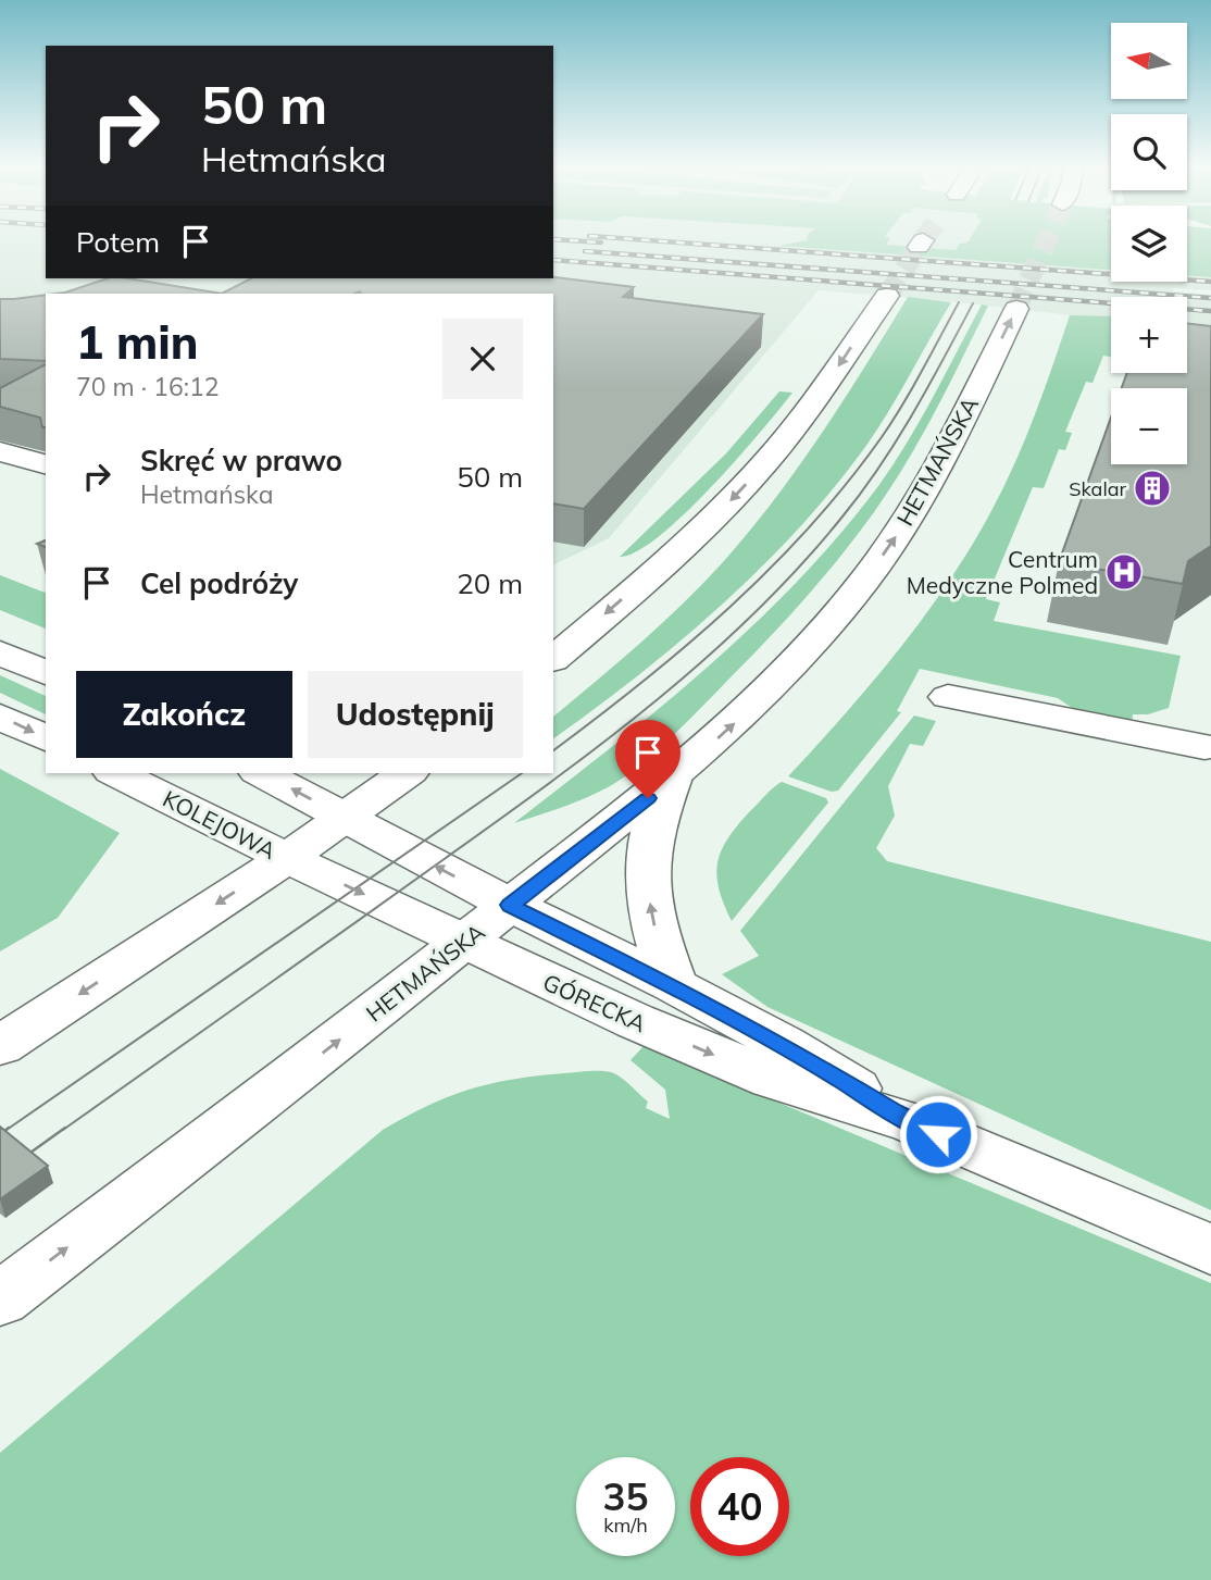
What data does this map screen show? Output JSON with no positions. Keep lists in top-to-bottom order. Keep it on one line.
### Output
{"streets":{"main road":["HETMAŃSKA","KOLEJOWA","GÓRECKA"]},"crossings":[["HETMAŃSKA","GÓRECKA"],["KOLEJOWA","GÓRECKA"]],"places":{"building":["Skalar"],"hospital":["Centrum Medyczne Polmed"]},"north":"left","page":{"map_buttons":["+","−"],"turn":["50 m","Hetmańska"],"then":"Potem","heading":["1 min","70 m · 16:12"],"list":[{"name":"Skręć w prawo","note":"Hetmańska","value":"50 m"},{"name":"Cel podróży","value":"20 m"}],"buttons":["Zakończ","Udostępnij"],"speed":"35 km/h","limit":"40"}}
